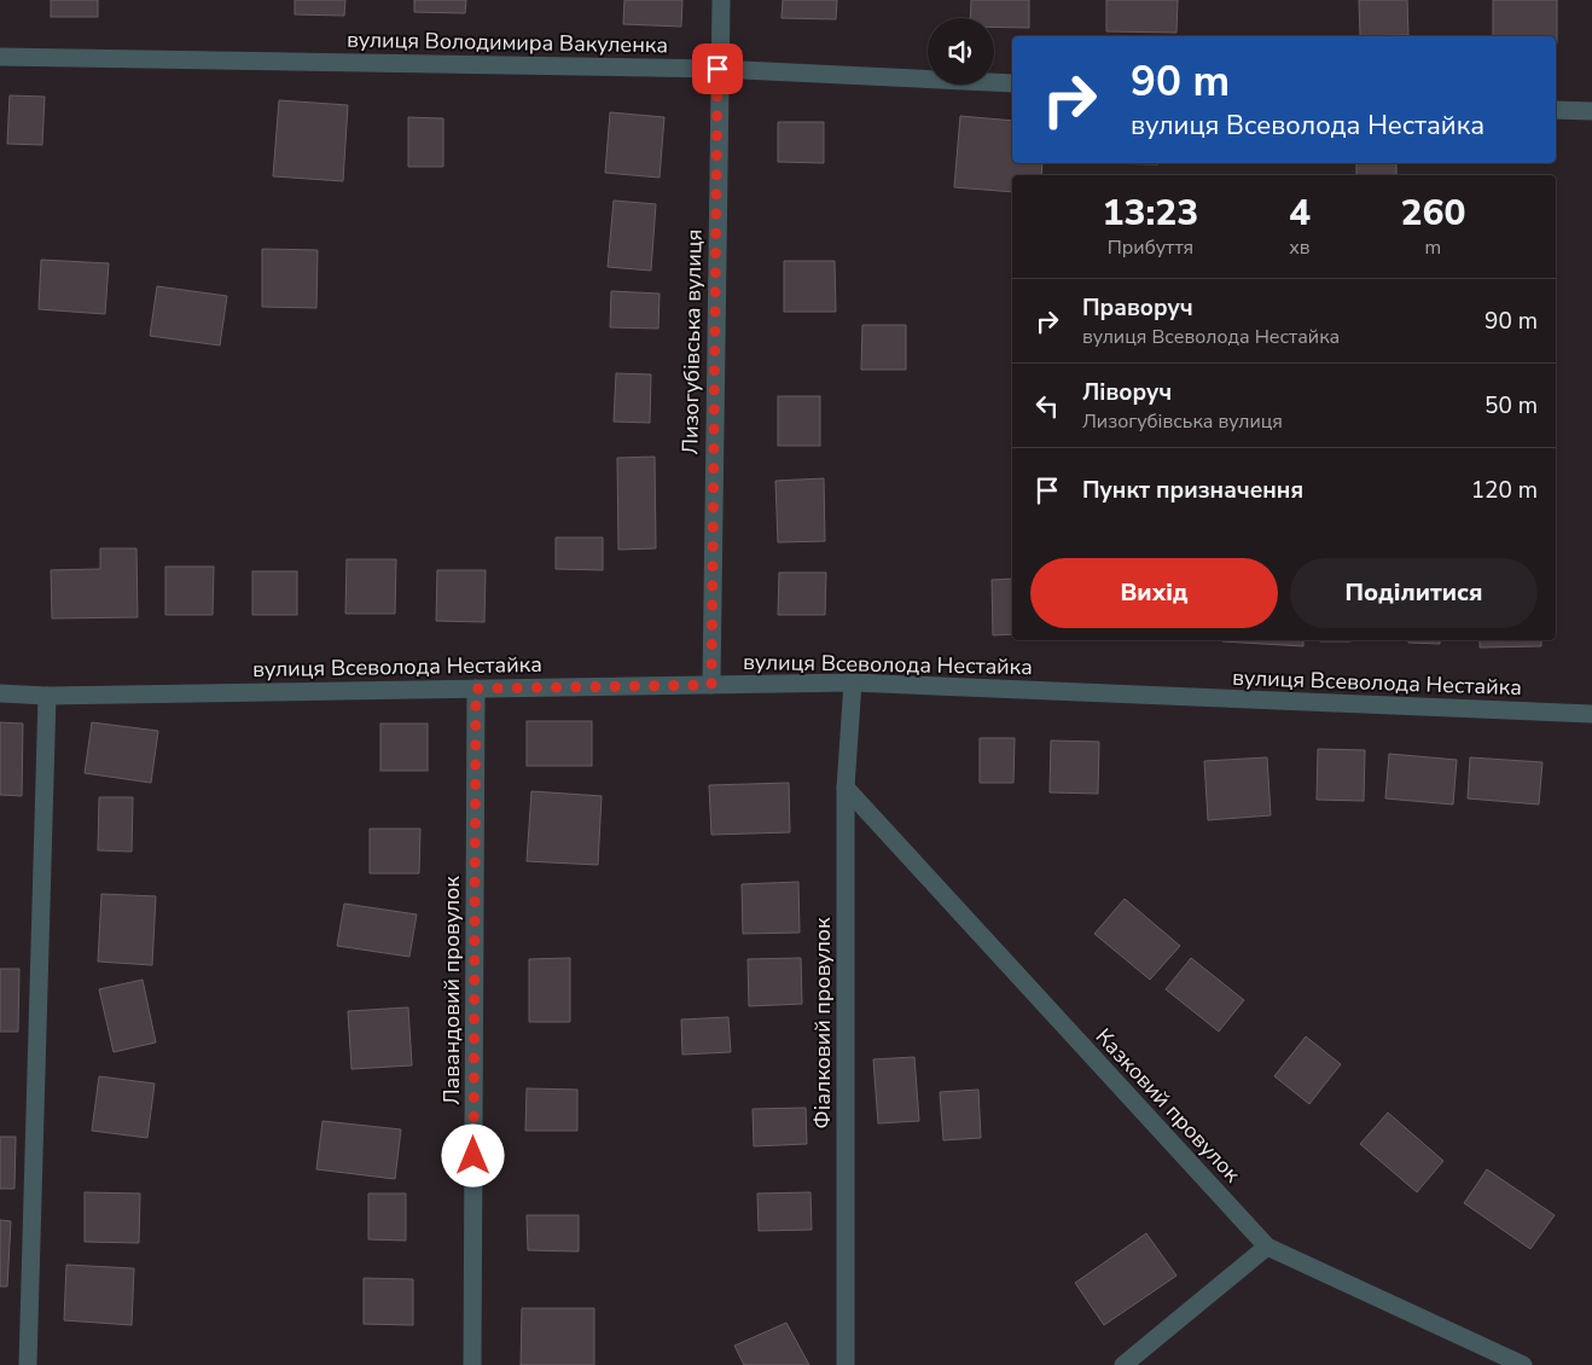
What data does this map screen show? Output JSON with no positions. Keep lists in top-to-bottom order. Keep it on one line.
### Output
{"streets":{"street":["вулиця Володимира Вакуленка","Лизогубівська вулиця","вулиця Всеволода Нестайка","Лавандовий провулок","Фіалковий провулок","Казковий провулок"]},"crossings":[["вулиця Володимира Вакуленка","Лизогубівська вулиця"],["Лизогубівська вулиця","вулиця Всеволода Нестайка"],["вулиця Всеволода Нестайка","Лавандовий провулок"],["вулиця Всеволода Нестайка","Фіалковий провулок"],["Фіалковий провулок","Казковий провулок"]],"page":{"turn":["90 m","вулиця Всеволода Нестайка"],"eta":["13:23","Прибуття","4","хв","260","m"],"list":[{"name":"Праворуч","note":"вулиця Всеволода Нестайка","value":"90 m"},{"name":"Ліворуч","note":"Лизогубівська вулиця","value":"50 m"},{"name":"Пункт призначення","value":"120 m"}],"buttons":["Вихід","Поділитися"]}}
